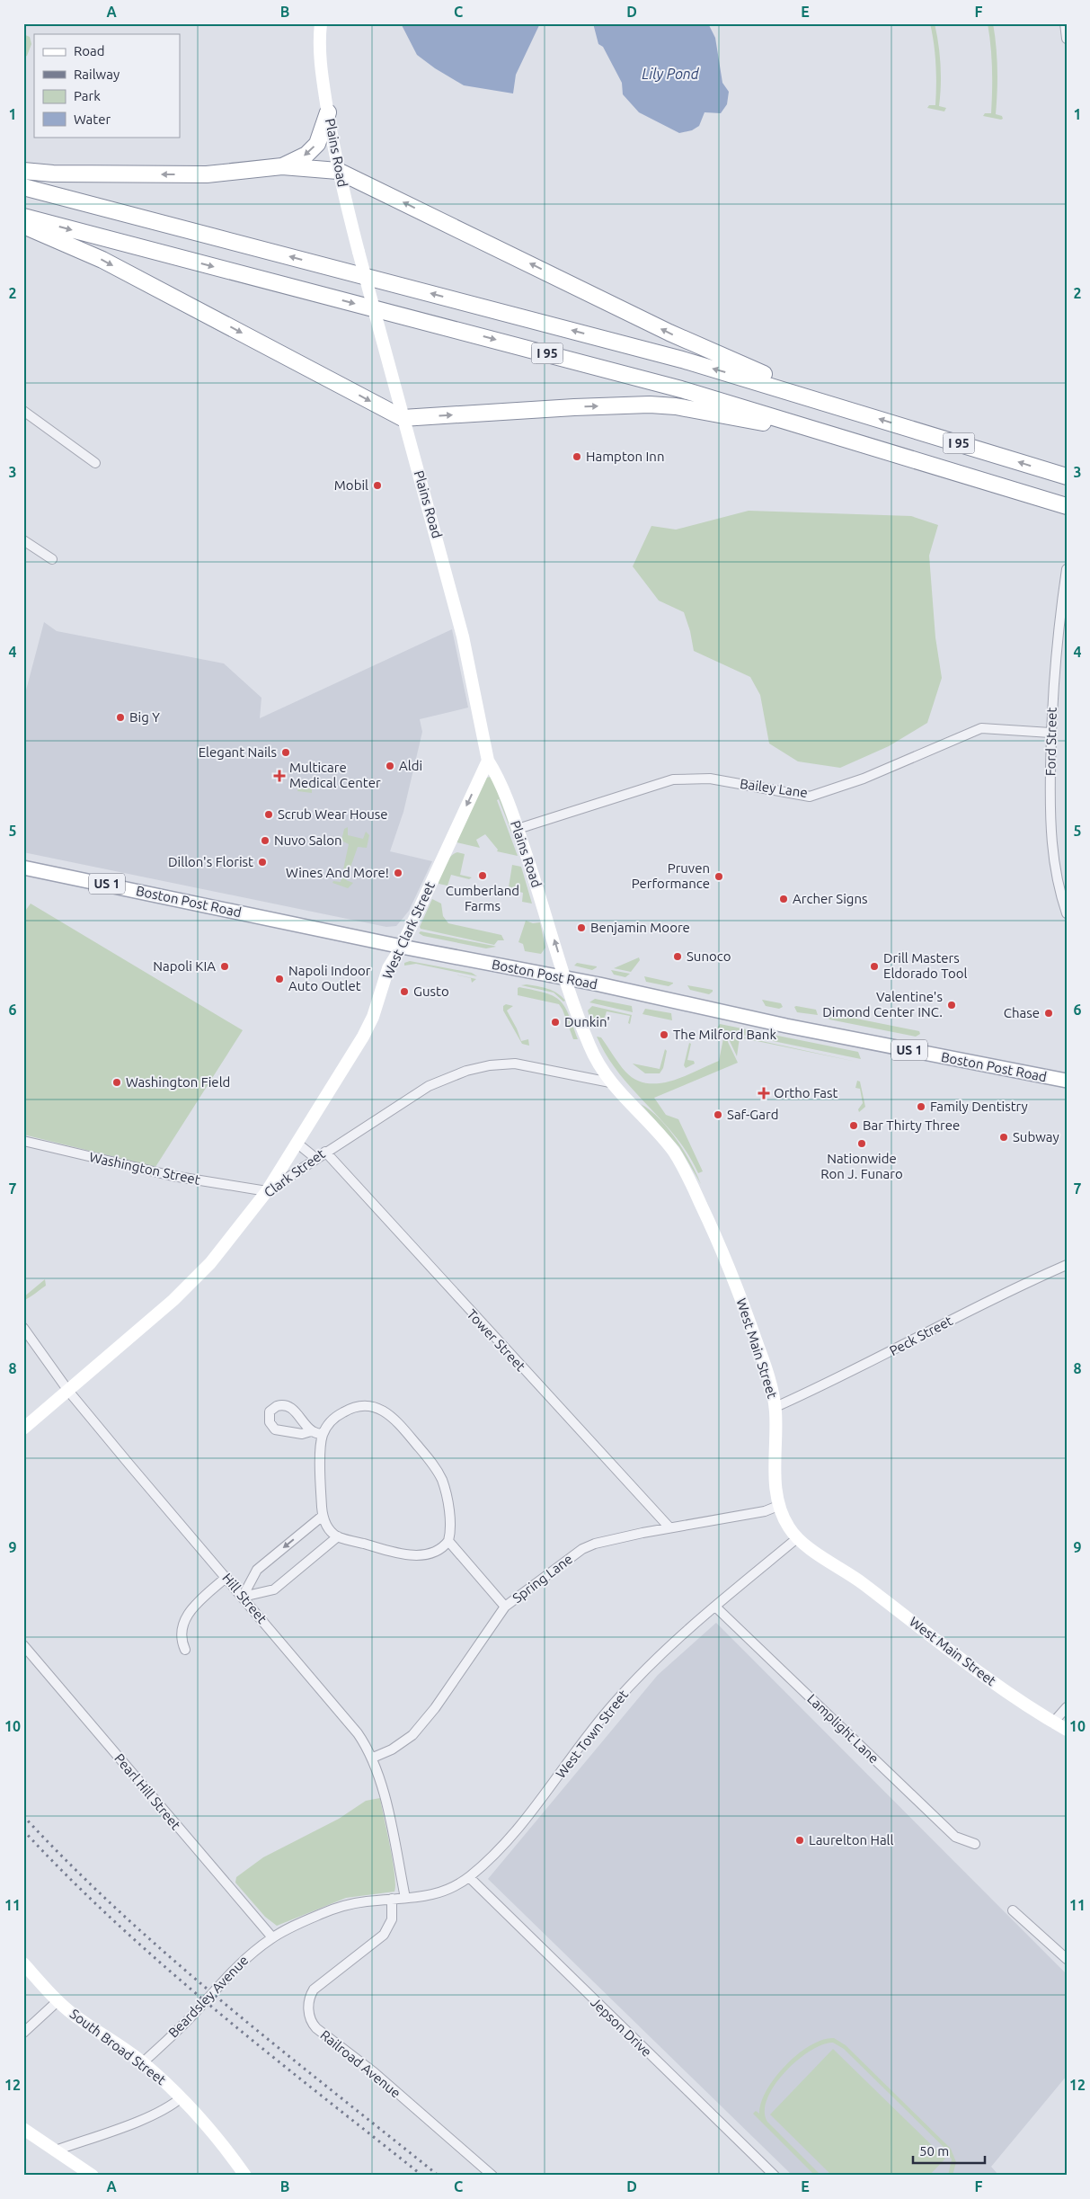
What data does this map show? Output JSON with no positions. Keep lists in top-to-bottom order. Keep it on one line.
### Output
{"streets":{"highway":["I 95"],"main road":["Plains Road","US 1","Boston Post Road","West Clark Street","Clark Street","West Main Street","South Broad Street"],"street":["Ford Street","Bailey Lane","Washington Street","Peck Street","Tower Street","Spring Lane","Hill Street","Lamplight Lane","West Town Street","Pearl Hill Street","Beardsley Avenue","Jepson Drive","Railroad Avenue"]},"crossings":[["Plains Road","Bailey Lane"],["Plains Road","Boston Post Road"],["Plains Road","West Clark Street"],["Plains Road","West Main Street"],["Ford Street","Bailey Lane"],["Boston Post Road","West Clark Street"],["Boston Post Road","West Main Street"],["West Clark Street","Washington Street"],["West Clark Street","Clark Street"],["Washington Street","Clark Street"],["Clark Street","Tower Street"],["Clark Street","West Main Street"],["Clark Street","Hill Street"],["Peck Street","West Main Street"],["Tower Street","Spring Lane"],["West Main Street","Spring Lane"],["West Main Street","West Town Street"],["Spring Lane","Hill Street"],["Hill Street","West Town Street"],["Hill Street","Beardsley Avenue"],["Lamplight Lane","West Town Street"],["West Town Street","Beardsley Avenue"],["West Town Street","Jepson Drive"],["Pearl Hill Street","Beardsley Avenue"],["Beardsley Avenue","South Broad Street"],["Beardsley Avenue","Railroad Avenue"]],"one_way":["West Clark Street"],"water":["Lily Pond"],"places":{"other":["Hampton Inn","Mobil","Big Y","Elegant Nails","Aldi","Scrub Wear House","Nuvo Salon","Dillon's Florist","Wines And More!","Cumberland Farms","Pruven Performance","Archer Signs","Benjamin Moore","Sunoco","Napoli KIA","Drill Masters Eldorado Tool","Napoli Indoor Auto Outlet","Gusto","Valentine's Dimond Center INC.","Chase","Dunkin'","The Milford Bank","Washington Field","Family Dentistry","Saf-Gard","Bar Thirty Three","Subway","Nationwide Ron J. Funaro","Laurelton Hall"],"health":["Multicare Medical Center","Ortho Fast"]},"legend":["Road","Railway","Park","Water"],"scale_bar":"50 m","grid":{"columns":["A","B","C","D","E","F"],"rows":["1","2","3","4","5","6","7","8","9","10","11","12"]}}
